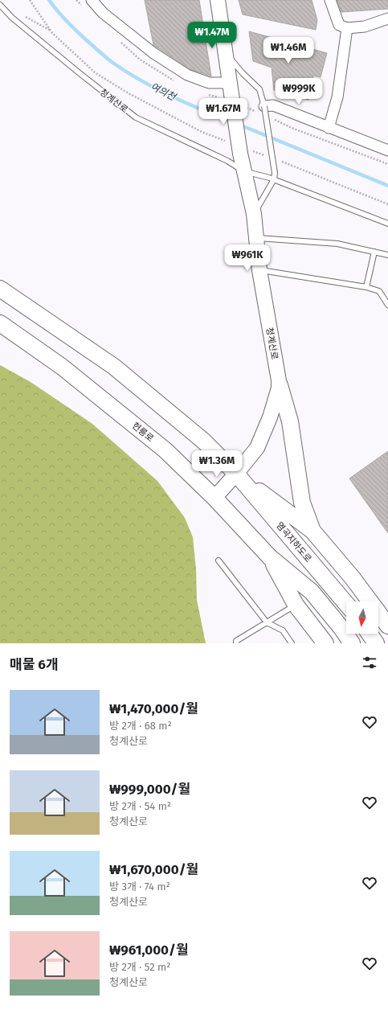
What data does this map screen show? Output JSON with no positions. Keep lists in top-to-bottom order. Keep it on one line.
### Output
{"streets":{"main road":["청계산로","헌릉로","염곡지하도로"]},"crossings":[["청계산로","헌릉로"],["청계산로","염곡지하도로"]],"water":["여의천"],"north":"bottom","page":{"price":["₩1.47M","₩1.46M","₩999K","₩1.67M","₩961K","₩1.36M"],"heading":"매물 6개","list":[{"name":"₩1,470,000/월","note":"방 2개 · 68 m² · 청계산로"},{"name":"₩999,000/월","note":"방 2개 · 54 m² · 청계산로"},{"name":"₩1,670,000/월","note":"방 3개 · 74 m² · 청계산로"},{"name":"₩961,000/월","note":"방 2개 · 52 m² · 청계산로"}]}}
